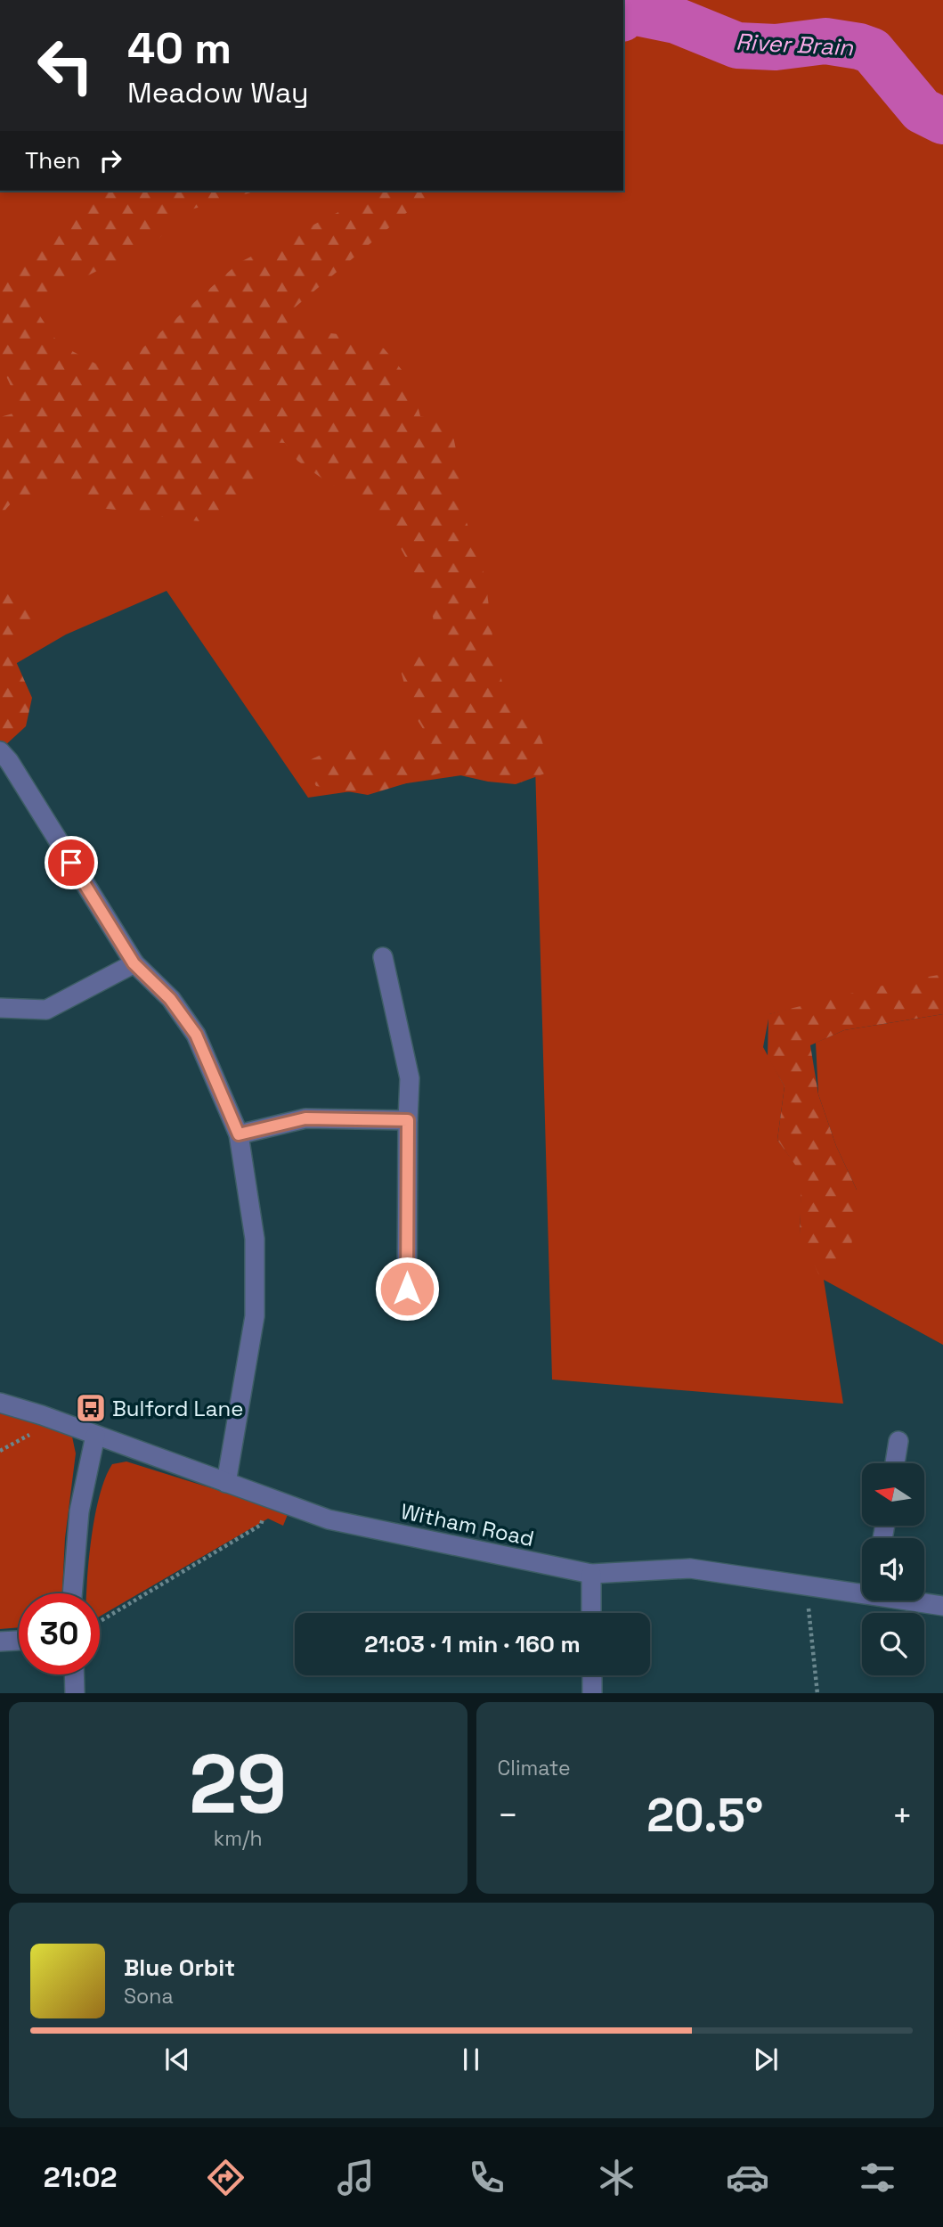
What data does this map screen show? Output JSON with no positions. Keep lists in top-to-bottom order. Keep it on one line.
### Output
{"streets":{"street":["Witham Road"]},"water":["River Brain"],"places":{"bus stop":["Bulford Lane"]},"north":"left","page":{"turn":["40 m","Meadow Way"],"then":"Then","limit":"30","trip":"21:03 · 1 min · 160 m","tile":[["29","km/h"],"Climate"],"heat":["−","20.5°","+"],"song":["Blue Orbit","Sona"],"tabs":"21:02"}}
